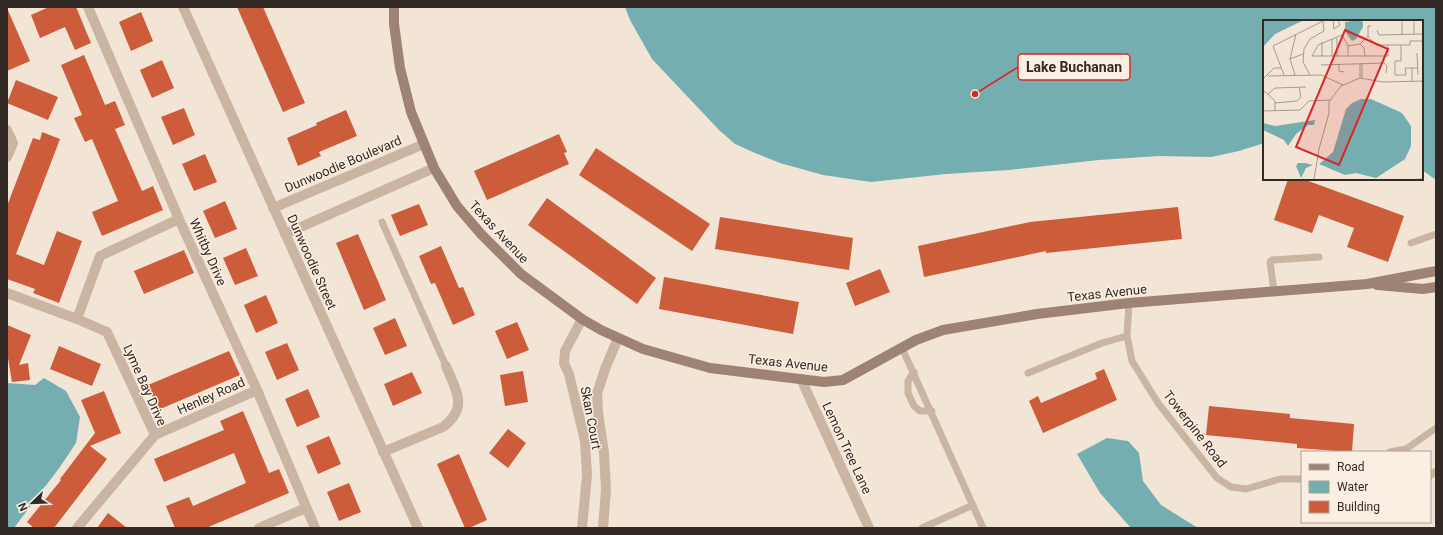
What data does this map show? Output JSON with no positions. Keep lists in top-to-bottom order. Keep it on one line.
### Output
{"streets":{"street":["Dunwoodie Boulevard","Texas Avenue","Whitby Drive","Dunwoodie Street","Lyme Bay Drive","Henley Road","Skan Court","Lemon Tree Lane"],"lane":["Towerpine Road"]},"crossings":[["Dunwoodie Boulevard","Texas Avenue"],["Dunwoodie Boulevard","Dunwoodie Street"],["Texas Avenue","Skan Court"],["Texas Avenue","Towerpine Road"],["Texas Avenue","Lemon Tree Lane"],["Whitby Drive","Henley Road"],["Lyme Bay Drive","Henley Road"]],"places":["Lake Buchanan"],"legend":["Road","Water","Building"],"north":"bottom left"}
